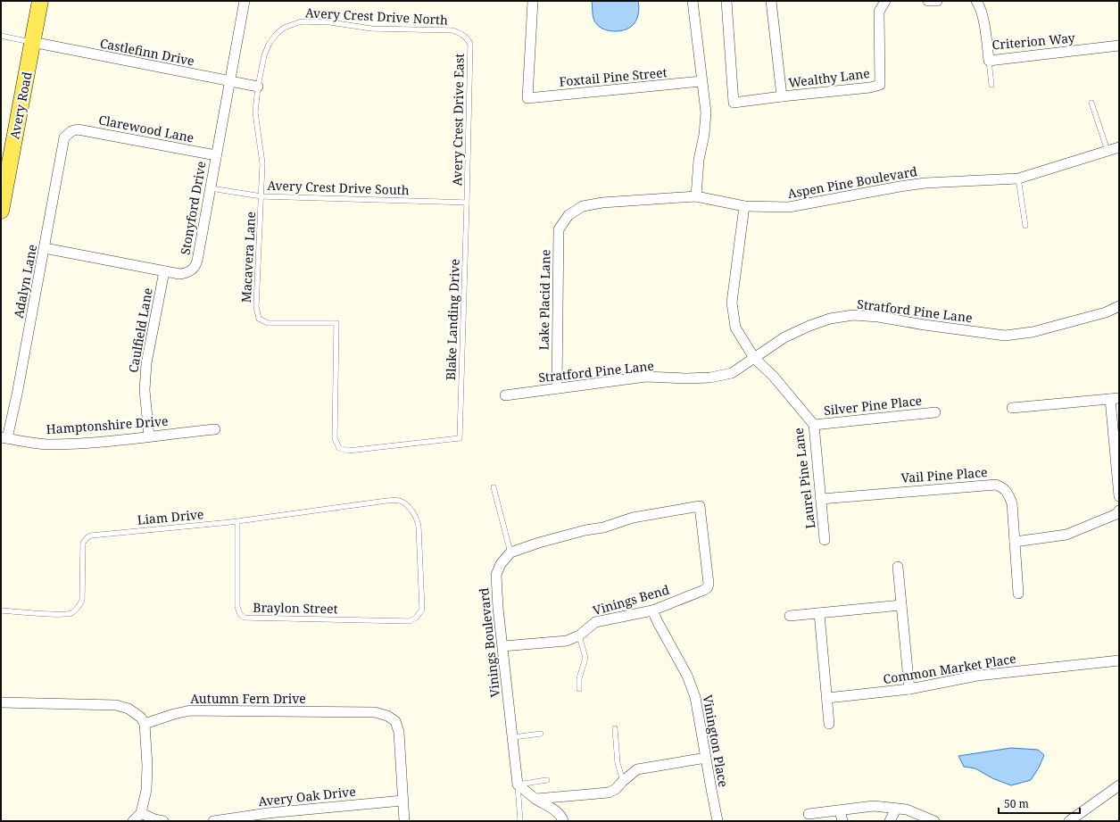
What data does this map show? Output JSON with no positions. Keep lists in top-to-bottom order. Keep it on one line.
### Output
{"streets":{"main road":["Avery Road"],"street":["Criterion Way","Castlefinn Drive","Foxtail Pine Street","Wealthy Lane","Clarewood Lane","Aspen Pine Boulevard","Stonyford Drive","Adalyn Lane","Lake Placid Lane","Stratford Pine Lane","Caulfield Lane","Silver Pine Place","Hamptonshire Drive","Vail Pine Place","Laurel Pine Lane","Vinings Bend","Vinings Boulevard","Common Market Place","Autumn Fern Drive","Vinington Place","Avery Oak Drive"],"lane":["Avery Crest Drive North","Avery Crest Drive East","Avery Crest Drive South","Macavera Lane","Blake Landing Drive","Liam Drive","Braylon Street"]},"crossings":[["Avery Crest Drive North","Avery Crest Drive East"],["Avery Crest Drive North","Macavera Lane"],["Castlefinn Drive","Avery Road"],["Castlefinn Drive","Stonyford Drive"],["Castlefinn Drive","Macavera Lane"],["Avery Crest Drive East","Avery Crest Drive South"],["Avery Crest Drive East","Blake Landing Drive"],["Clarewood Lane","Stonyford Drive"],["Clarewood Lane","Adalyn Lane"],["Aspen Pine Boulevard","Lake Placid Lane"],["Aspen Pine Boulevard","Laurel Pine Lane"],["Avery Crest Drive South","Stonyford Drive"],["Avery Crest Drive South","Macavera Lane"],["Avery Crest Drive South","Blake Landing Drive"],["Stonyford Drive","Adalyn Lane"],["Stonyford Drive","Caulfield Lane"],["Macavera Lane","Blake Landing Drive"],["Adalyn Lane","Hamptonshire Drive"],["Lake Placid Lane","Stratford Pine Lane"],["Stratford Pine Lane","Laurel Pine Lane"],["Caulfield Lane","Hamptonshire Drive"],["Silver Pine Place","Laurel Pine Lane"],["Vail Pine Place","Laurel Pine Lane"],["Liam Drive","Braylon Street"],["Vinings Bend","Vinings Boulevard"],["Vinings Bend","Vinington Place"],["Autumn Fern Drive","Avery Oak Drive"]],"scale_bar":"50 m"}
